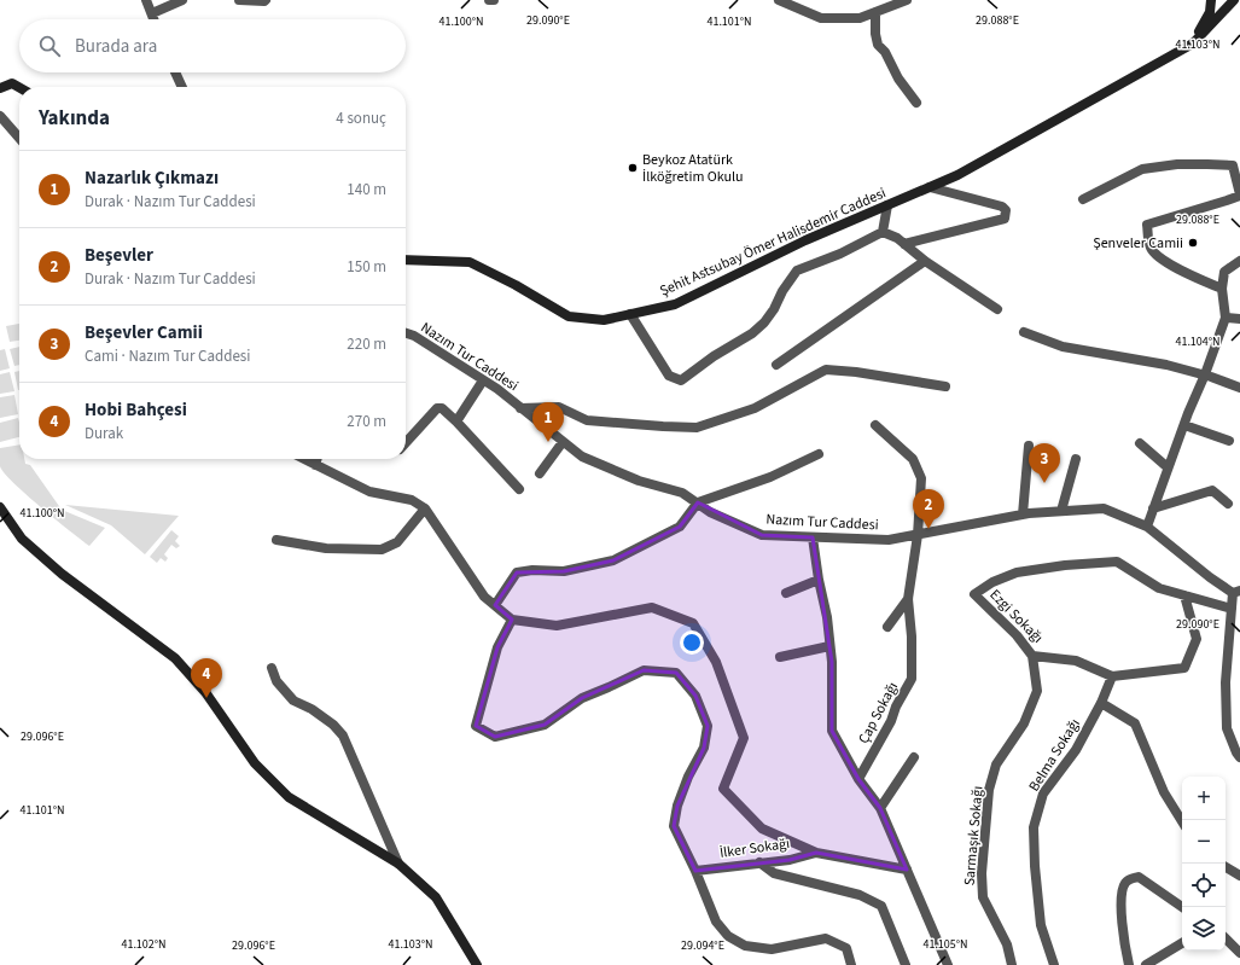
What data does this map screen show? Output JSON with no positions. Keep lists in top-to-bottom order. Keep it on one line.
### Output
{"streets":{"street":["Şehit Astsubay Ömer Halisdemir Caddesi","Nazım Tur Caddesi","Ezgi Sokağı","Çap Sokağı","Belma Sokağı","Sarmaşık Sokağı","İlker Sokağı"]},"crossings":[["Nazım Tur Caddesi","Çap Sokağı"],["Ezgi Sokağı","Belma Sokağı"],["Ezgi Sokağı","Sarmaşık Sokağı"]],"places":["Beykoz Atatürk İlköğretim Okulu","Şenveler Camii"],"page":{"search":"Burada ara","heading":["Yakında","4 sonuç"],"list":[{"mark":"1","name":"Nazarlık Çıkmazı","note":"Durak · Nazım Tur Caddesi","value":"140 m"},{"mark":"2","name":"Beşevler","note":"Durak · Nazım Tur Caddesi","value":"150 m"},{"mark":"3","name":"Beşevler Camii","note":"Cami · Nazım Tur Caddesi","value":"220 m"},{"mark":"4","name":"Hobi Bahçesi","note":"Durak","value":"270 m"}],"pins":["1","3","2","4"],"map_buttons":["+","−"]},"coordinates":["29.090°E","29.088°E","41.100°N","41.101°N","41.103°N","41.104°N","29.096°E","41.102°N","41.105°N","29.094°E"]}
